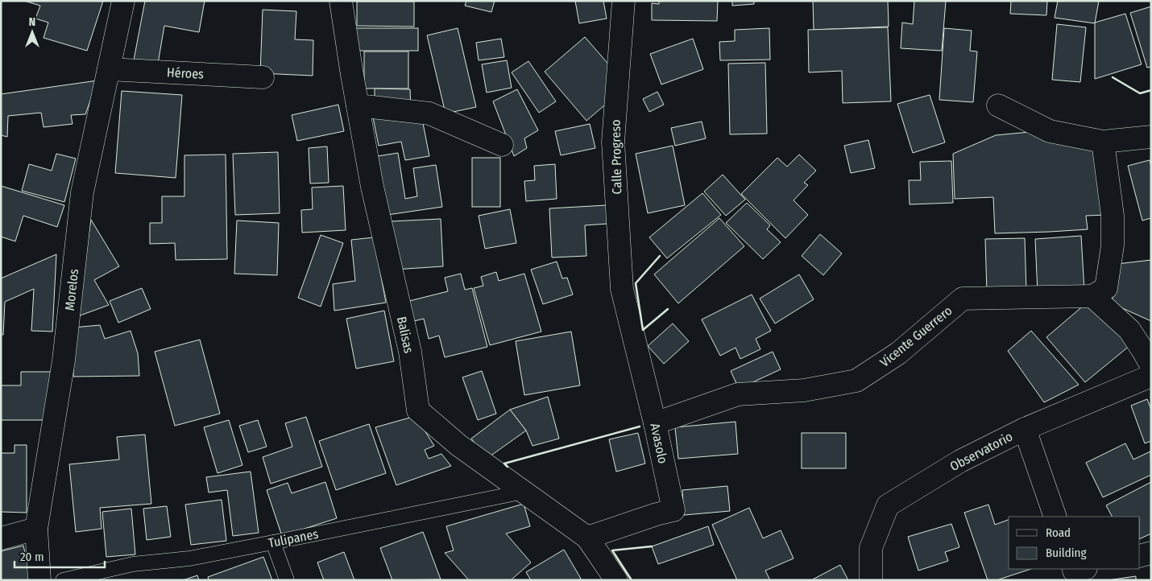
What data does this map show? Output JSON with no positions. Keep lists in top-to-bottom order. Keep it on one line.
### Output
{"streets":{"street":["Héroes","Calle Progreso","Morelos","Balisas","Vicente Guerrero","Avasolo","Observatorio"],"lane":["Tulipanes"]},"crossings":[["Héroes","Morelos"],["Calle Progreso","Avasolo"],["Balisas","Avasolo"],["Balisas","Tulipanes"],["Vicente Guerrero","Avasolo"]],"legend":["Road","Building"],"scale_bar":"20 m","north":"top"}
